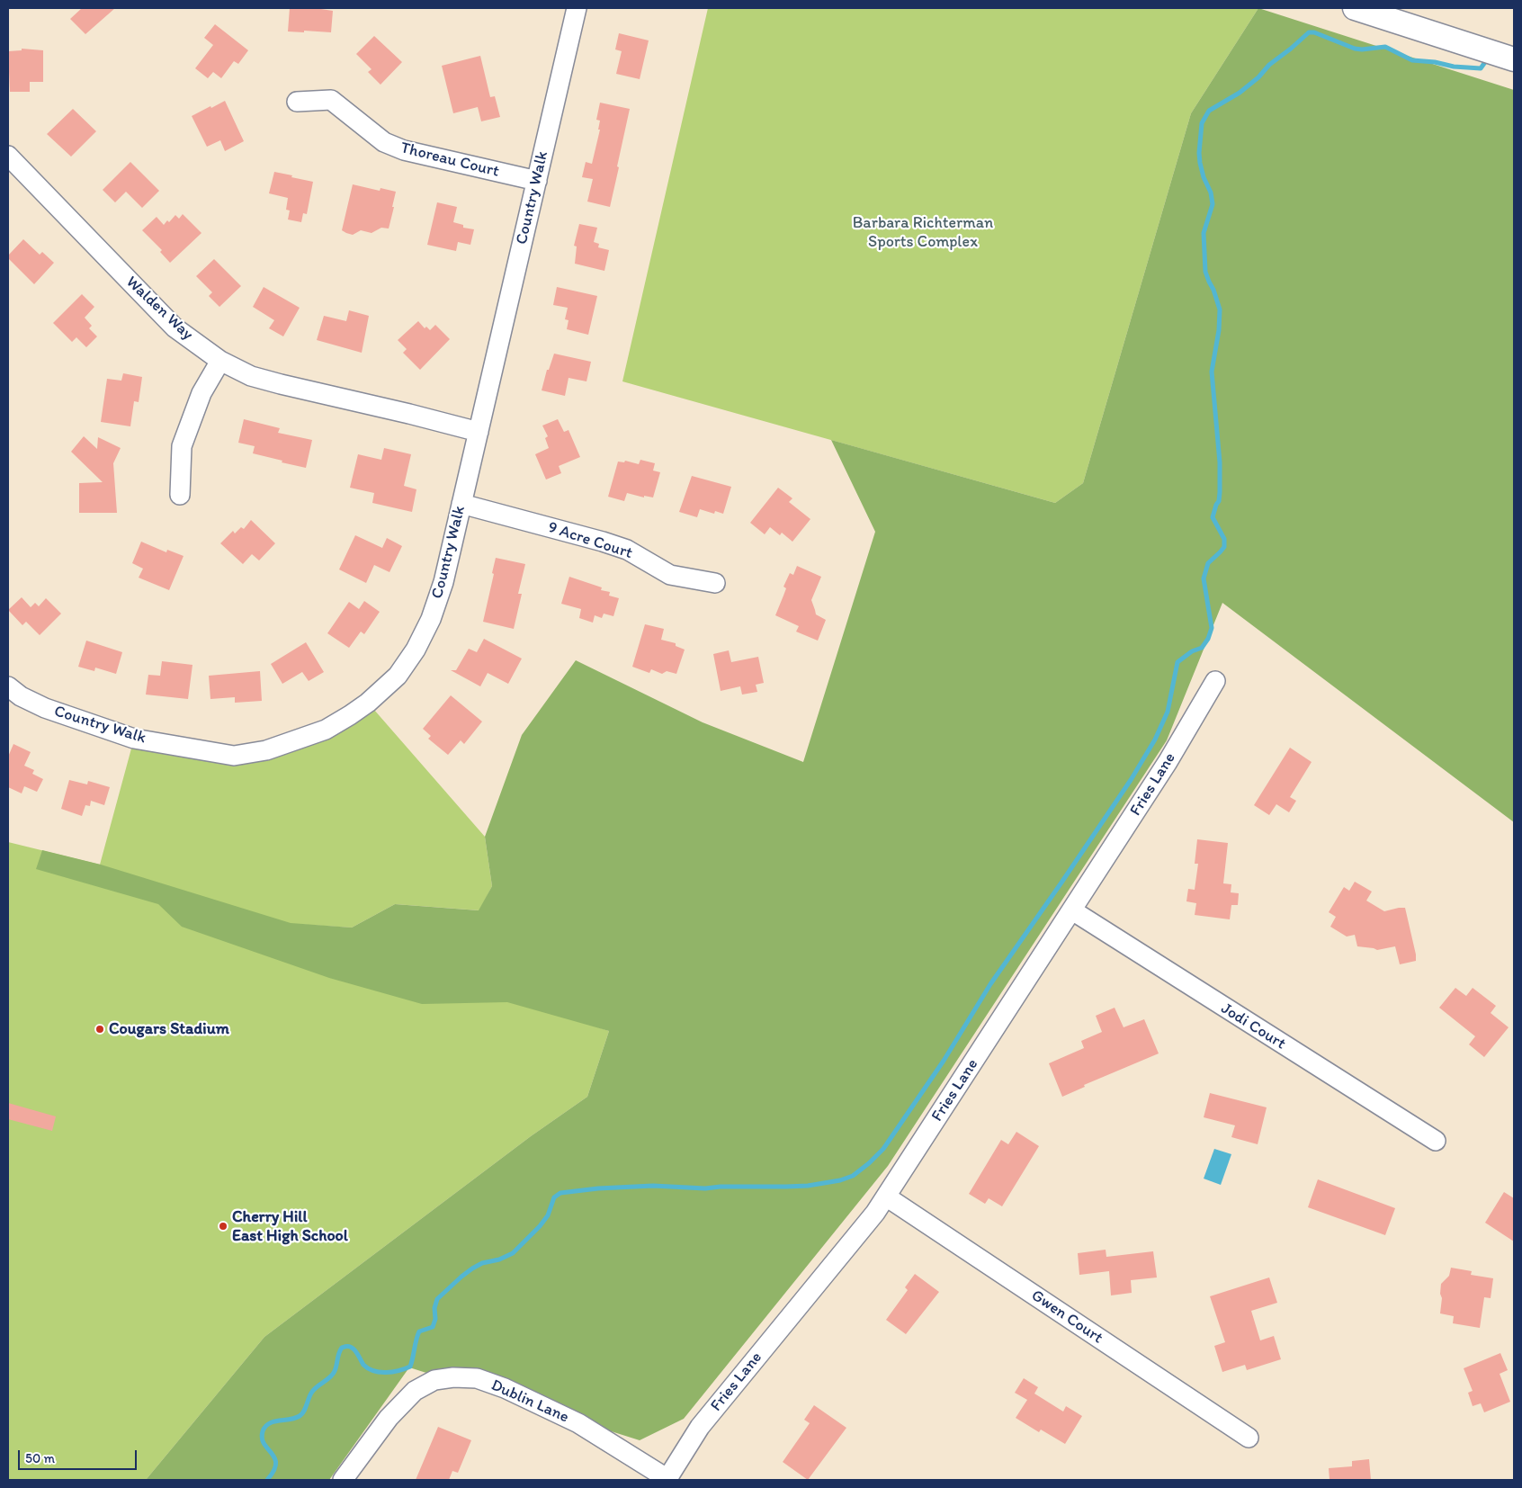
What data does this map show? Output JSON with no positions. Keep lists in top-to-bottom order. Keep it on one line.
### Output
{"streets":{"street":["Thoreau Court","Country Walk","Walden Way","9 Acre Court","Fries Lane","Jodi Court","Gwen Court","Dublin Lane"]},"crossings":[["Thoreau Court","Country Walk"],["Country Walk","Walden Way"],["Country Walk","9 Acre Court"],["Fries Lane","Jodi Court"],["Fries Lane","Gwen Court"],["Fries Lane","Dublin Lane"]],"parks":["Barbara Richterman Sports Complex"],"places":["Cougars Stadium","Cherry Hill East High School"],"scale_bar":"50 m"}
